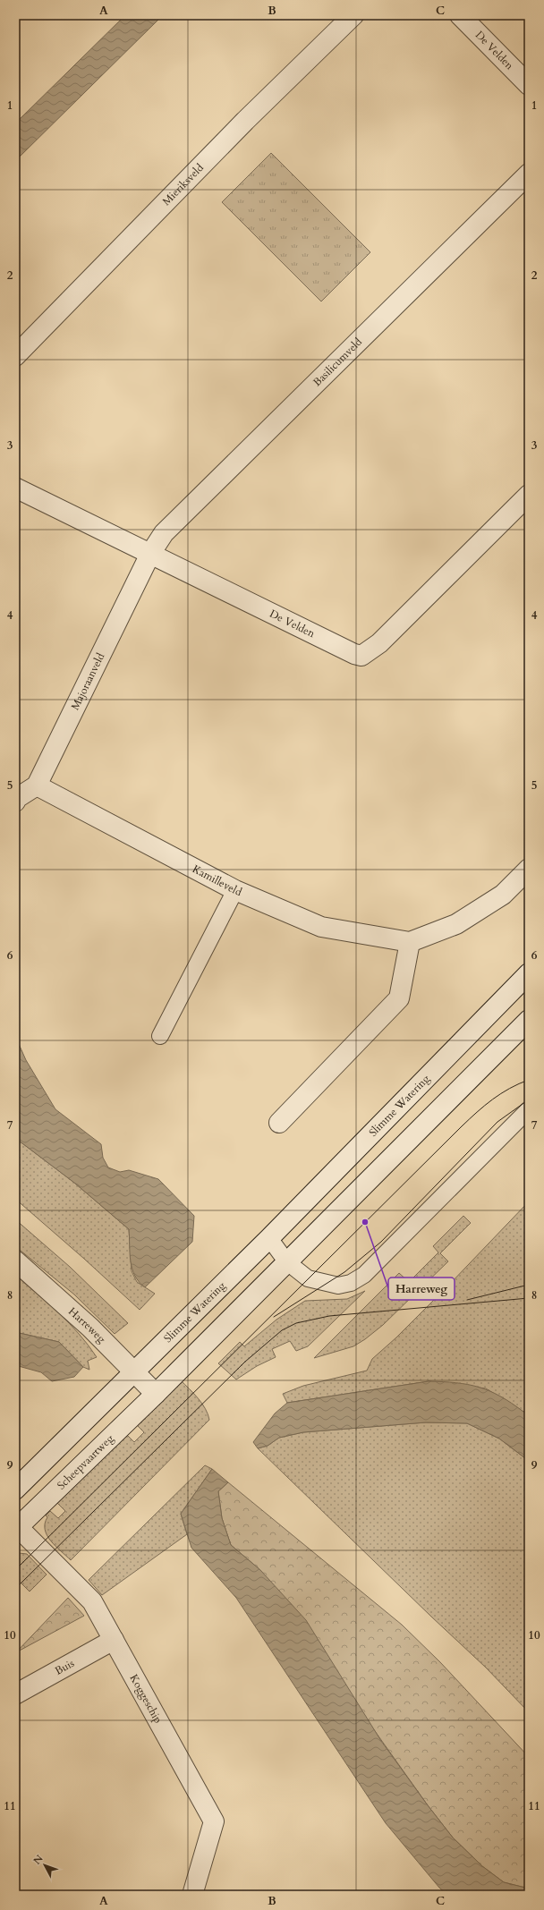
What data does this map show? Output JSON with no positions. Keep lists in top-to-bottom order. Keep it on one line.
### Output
{"streets":{"street":["De Velden","Mieriksveld","Basilicumveld","Majoraanveld","Kamilleveld","Slimme Watering","Harreweg","Scheepvaartweg","Buis","Koggeschip"]},"crossings":[["De Velden","Basilicumveld"],["De Velden","Majoraanveld"],["Basilicumveld","Majoraanveld"],["Majoraanveld","Kamilleveld"],["Slimme Watering","Harreweg"],["Harreweg","Scheepvaartweg"],["Scheepvaartweg","Koggeschip"],["Buis","Koggeschip"]],"places":["Harreweg"],"north":"top left","grid":{"columns":["A","B","C"],"rows":["1","2","3","4","5","6","7","8","9","10","11"]}}
